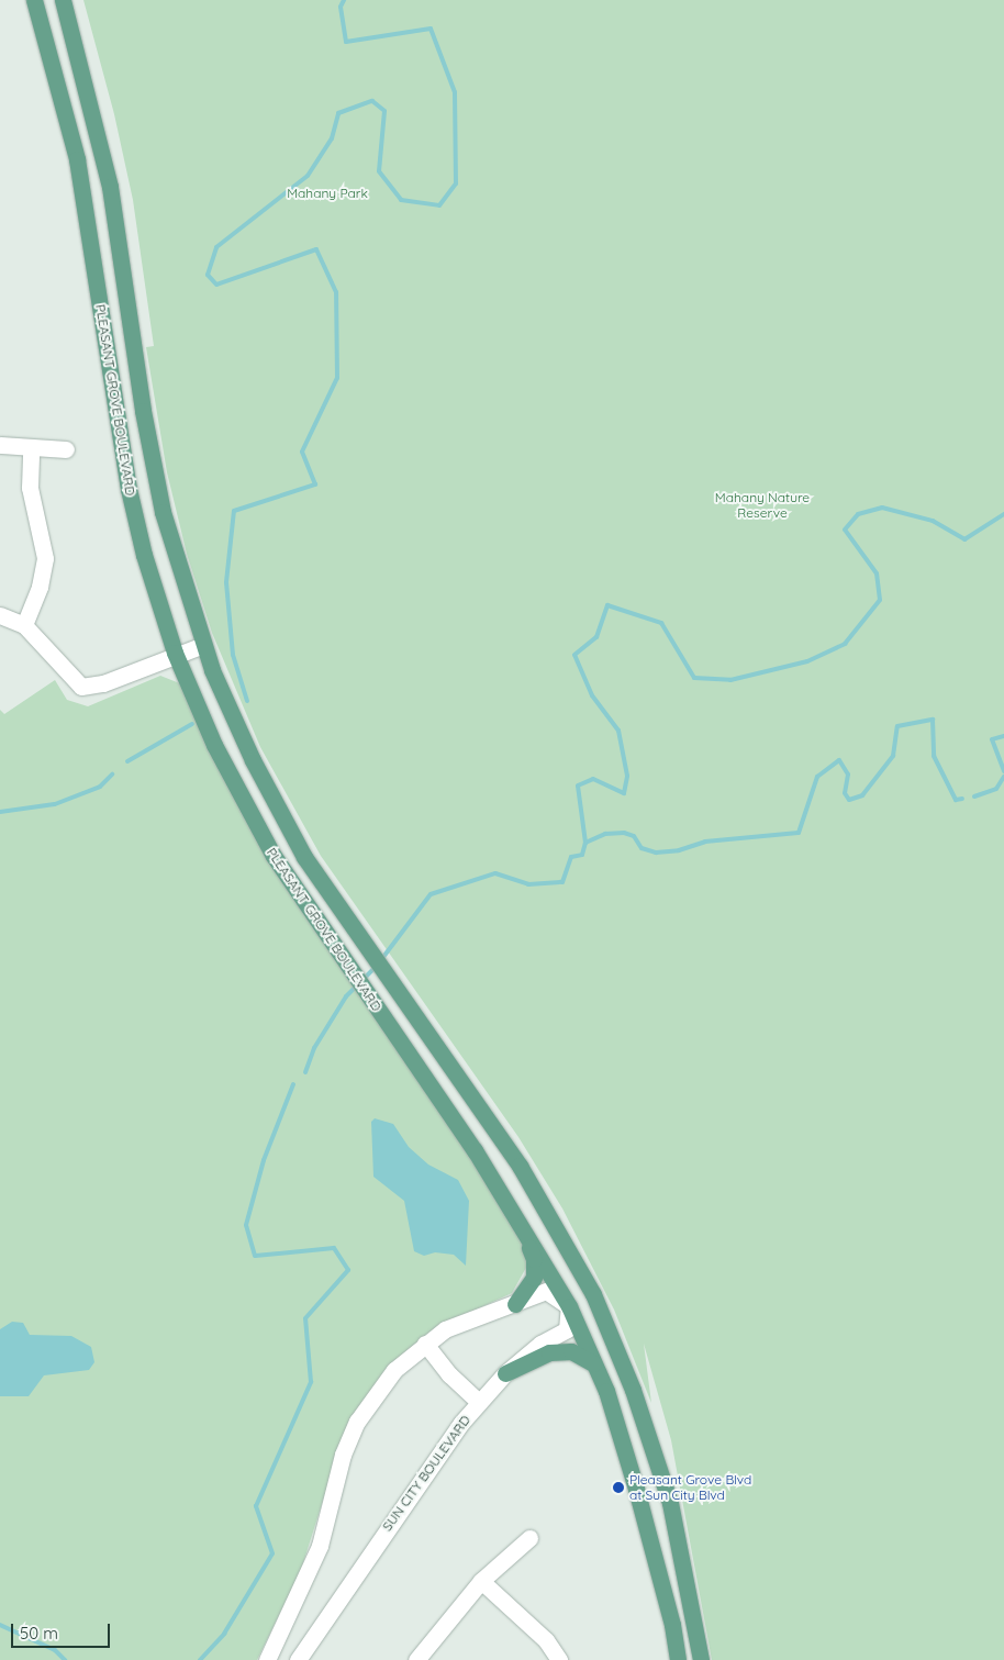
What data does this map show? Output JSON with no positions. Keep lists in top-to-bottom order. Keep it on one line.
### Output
{"streets":{"main road":["PLEASANT GROVE BOULEVARD"],"street":["SUN CITY BOULEVARD"]},"crossings":[["PLEASANT GROVE BOULEVARD","SUN CITY BOULEVARD"]],"parks":["Mahany Park","Mahany Nature Reserve"],"places":["Pleasant Grove Blvd at Sun City Blvd"],"scale_bar":"50 m"}
